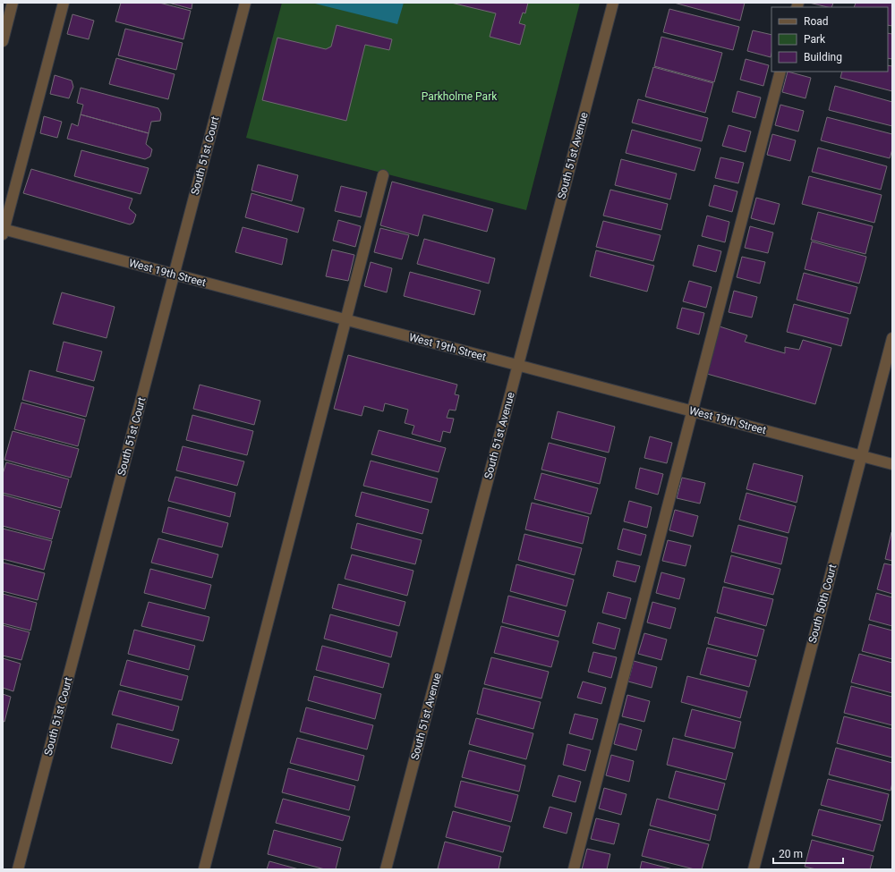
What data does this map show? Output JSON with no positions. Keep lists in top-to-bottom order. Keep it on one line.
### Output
{"streets":{"street":["South 51st Court","South 51st Avenue","West 19th Street","South 50th Court"]},"crossings":[["South 51st Court","West 19th Street"],["South 51st Avenue","West 19th Street"],["West 19th Street","South 50th Court"]],"parks":["Parkholme Park"],"legend":["Road","Park","Building"],"scale_bar":"20 m"}
